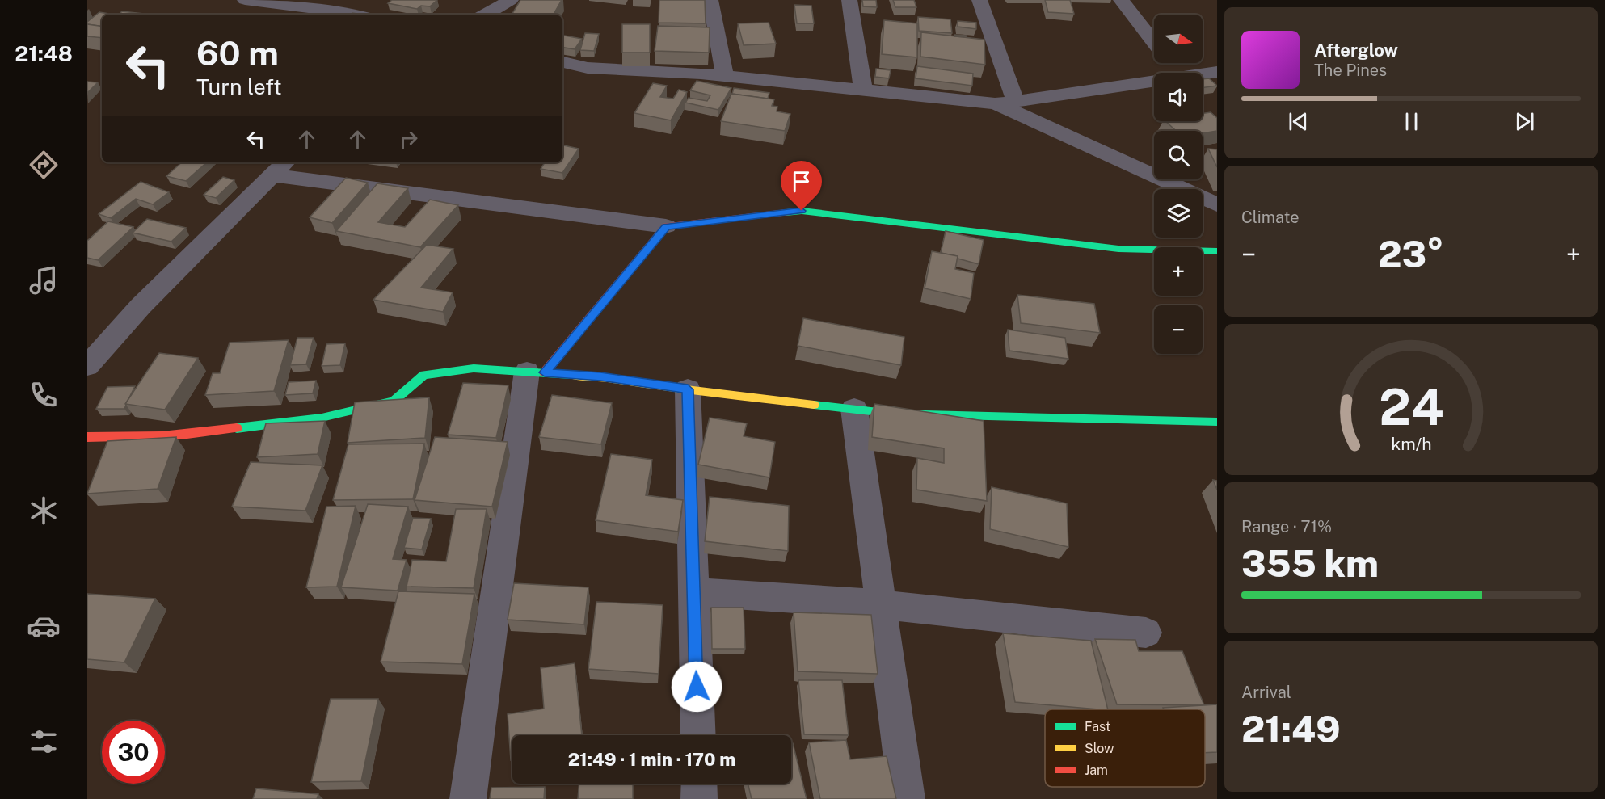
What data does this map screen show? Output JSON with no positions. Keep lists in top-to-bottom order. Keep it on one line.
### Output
{"legend":["Fast","Slow","Jam"],"north":"right","page":{"tabs":"21:48","map_buttons":["+","−"],"turn":["60 m","Turn left"],"song":["Afterglow","The Pines"],"tile":["Climate",["Range · 71%","355 km"],["Arrival","21:49"]],"heat":["−","23°","+"],"limit":"30","trip":"21:49 · 1 min · 170 m","gauge":["24","km/h"]}}
